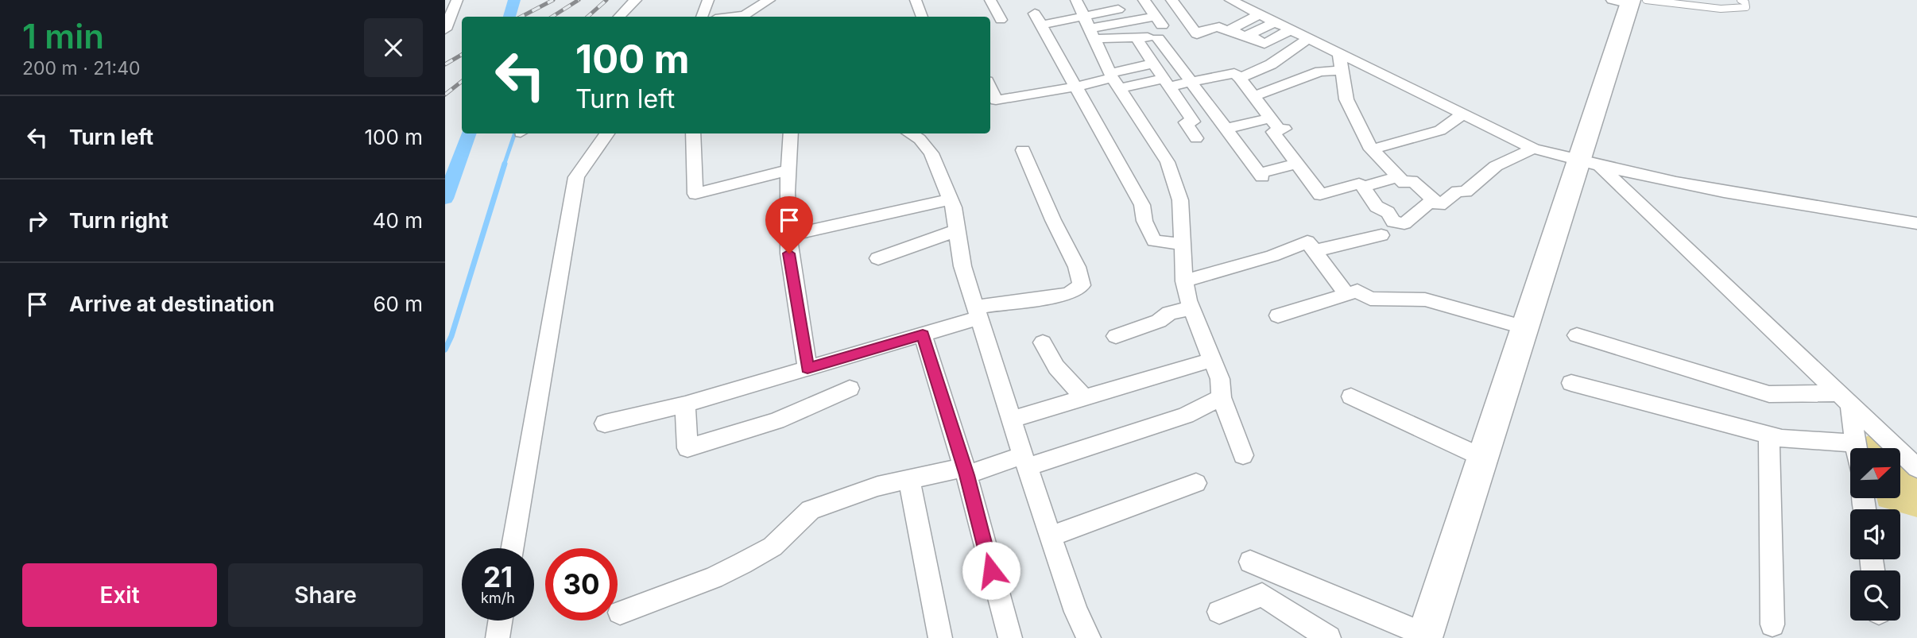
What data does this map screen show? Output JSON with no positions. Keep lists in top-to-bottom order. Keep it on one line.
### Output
{"north":"top right","page":{"heading":["1 min","200 m · 21:40"],"turn":["100 m","Turn left"],"list":[{"name":"Turn left","value":"100 m"},{"name":"Turn right","value":"40 m"},{"name":"Arrive at destination","value":"60 m"}],"speed":"21 km/h","limit":"30","buttons":["Exit","Share"]}}
